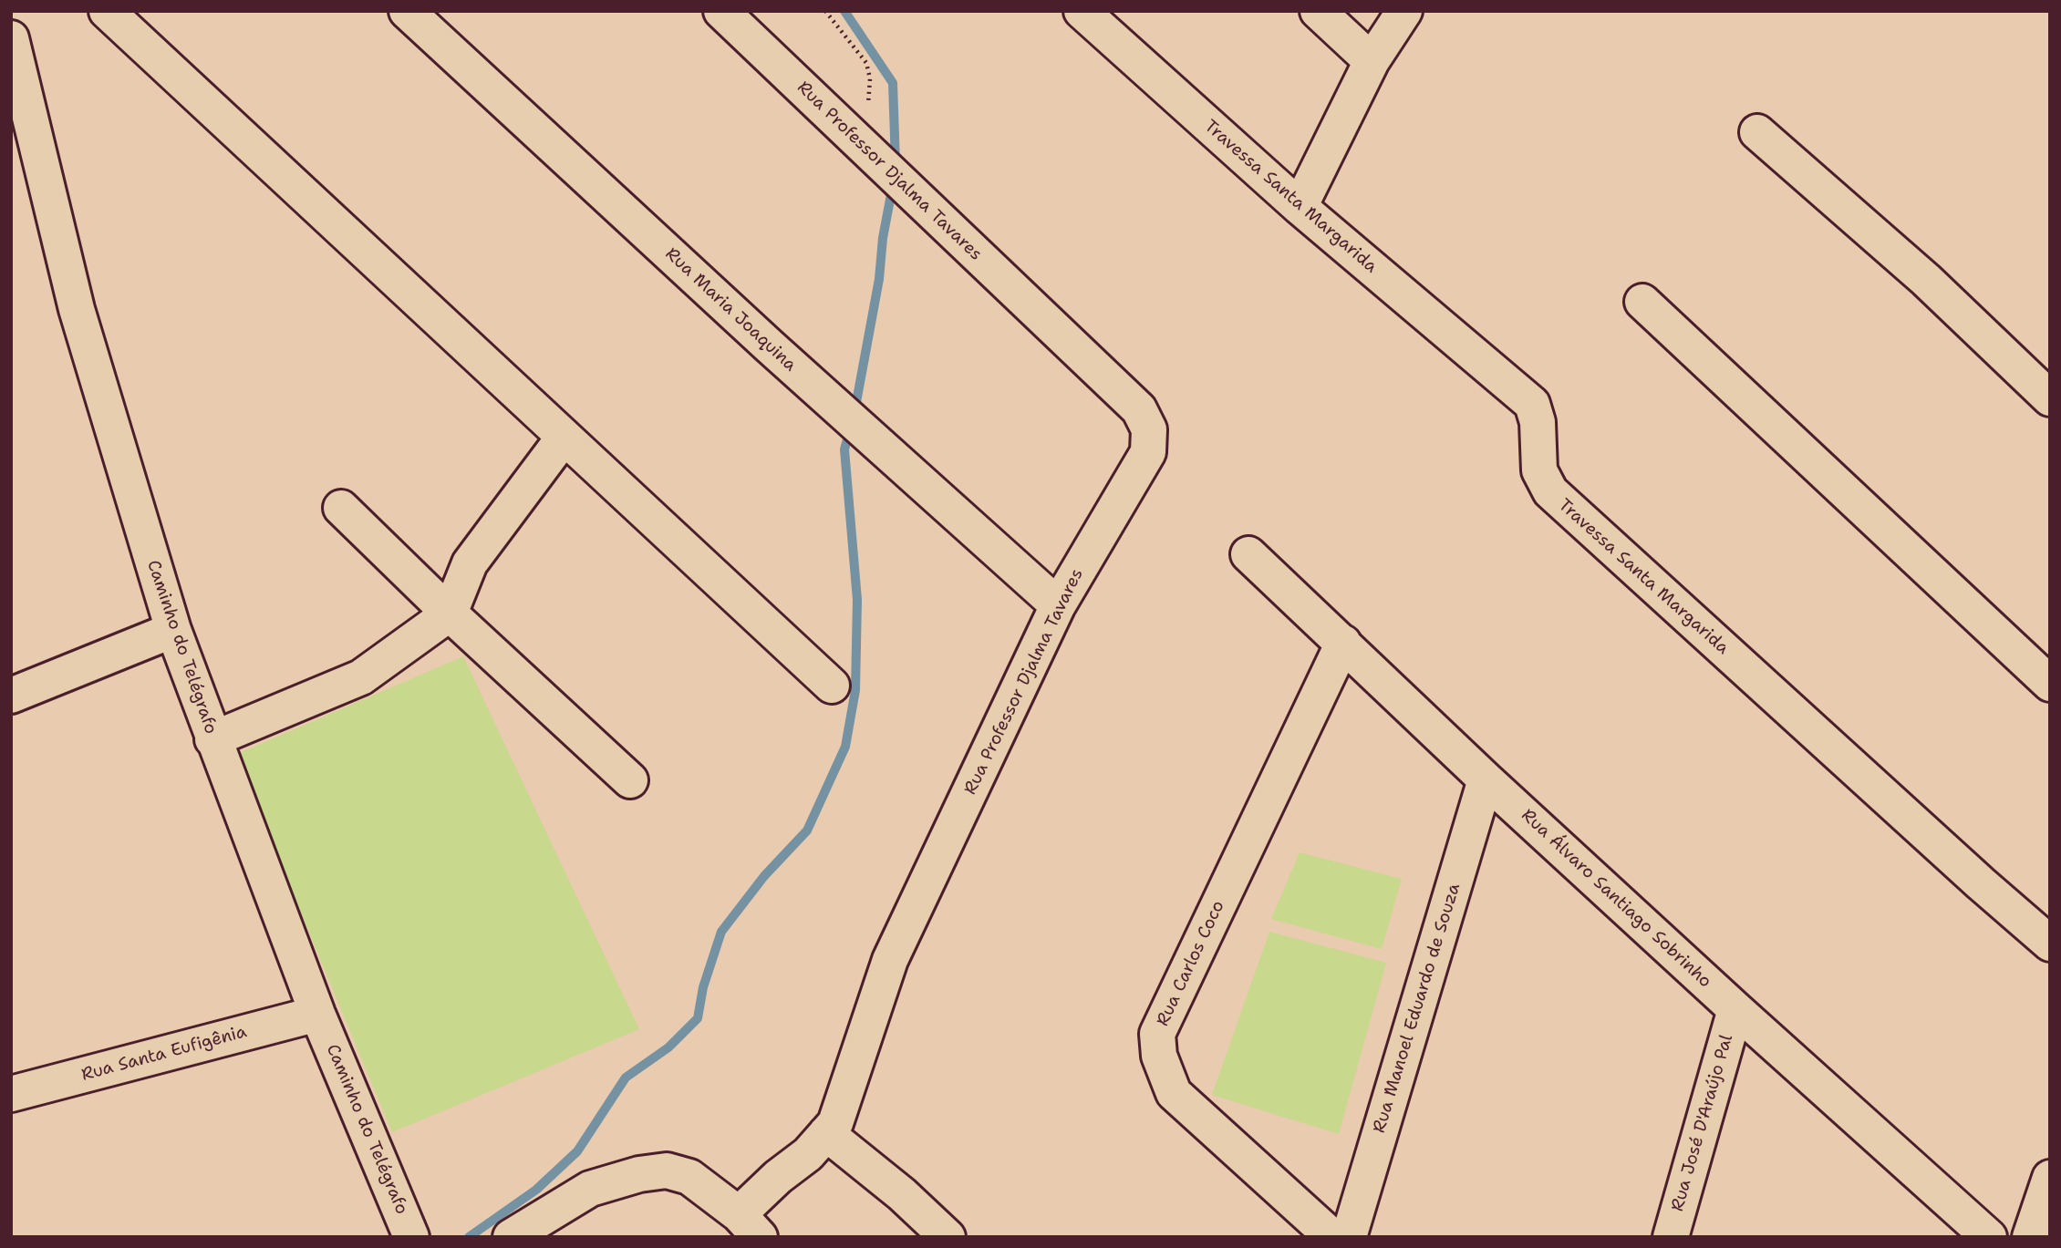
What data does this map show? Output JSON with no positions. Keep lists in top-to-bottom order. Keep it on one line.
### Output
{"streets":{"street":["Rua Professor Djalma Tavares","Travessa Santa Margarida","Rua Maria Joaquina","Caminho do Telégrafo","Rua Álvaro Santiago Sobrinho","Rua Carlos Coco","Rua Manoel Eduardo de Souza","Rua Santa Eufigênia","Rua José D'Araújo Pal"]},"crossings":[["Rua Professor Djalma Tavares","Rua Maria Joaquina"],["Caminho do Telégrafo","Rua Santa Eufigênia"],["Rua Álvaro Santiago Sobrinho","Rua Carlos Coco"],["Rua Álvaro Santiago Sobrinho","Rua Manoel Eduardo de Souza"],["Rua Álvaro Santiago Sobrinho","Rua José D'Araújo Pal"]]}
